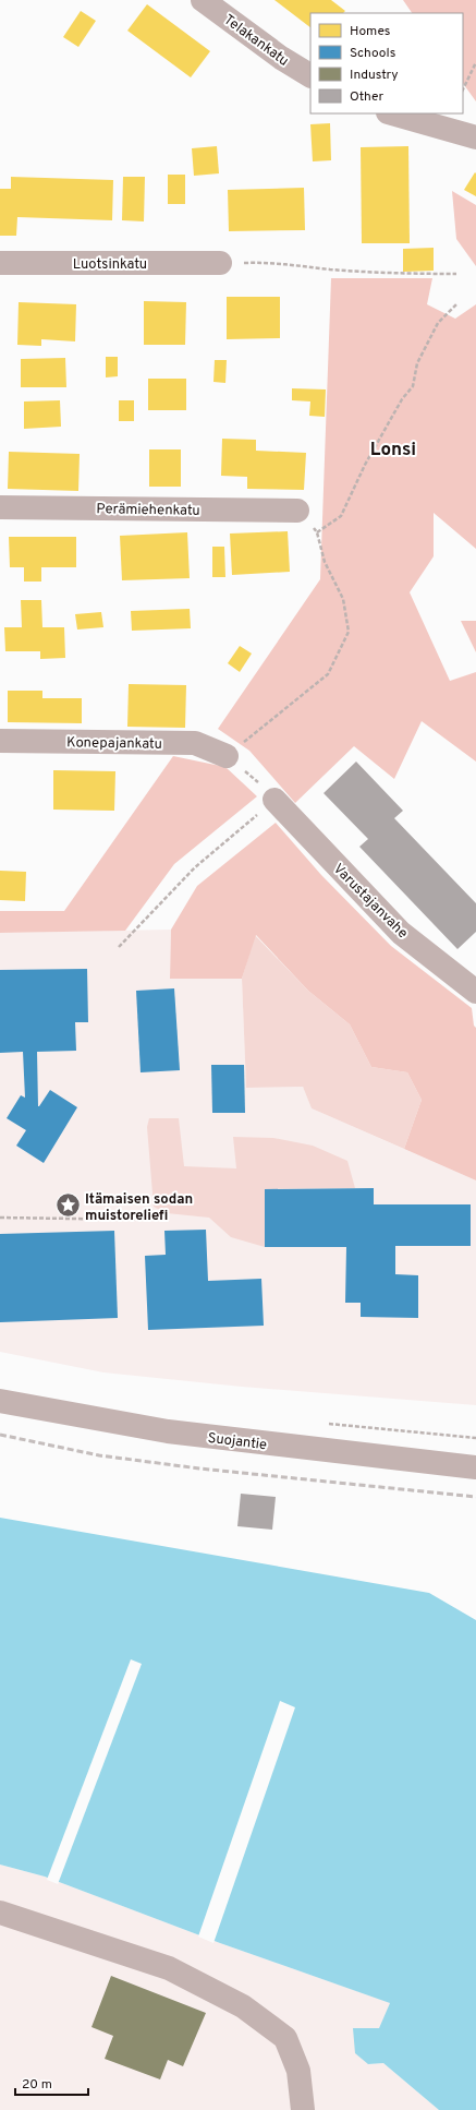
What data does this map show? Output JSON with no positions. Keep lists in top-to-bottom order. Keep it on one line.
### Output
{"streets":{"street":["Telakankatu","Luotsinkatu","Perämiehenkatu","Konepajankatu","Varustajanvahe","Suojantie"]},"districts":["Lonsi"],"places":{"place":["Itämaisen sodan muistoreliefi"]},"legend":["Homes","Schools","Industry","Other"],"scale_bar":"20 m"}
